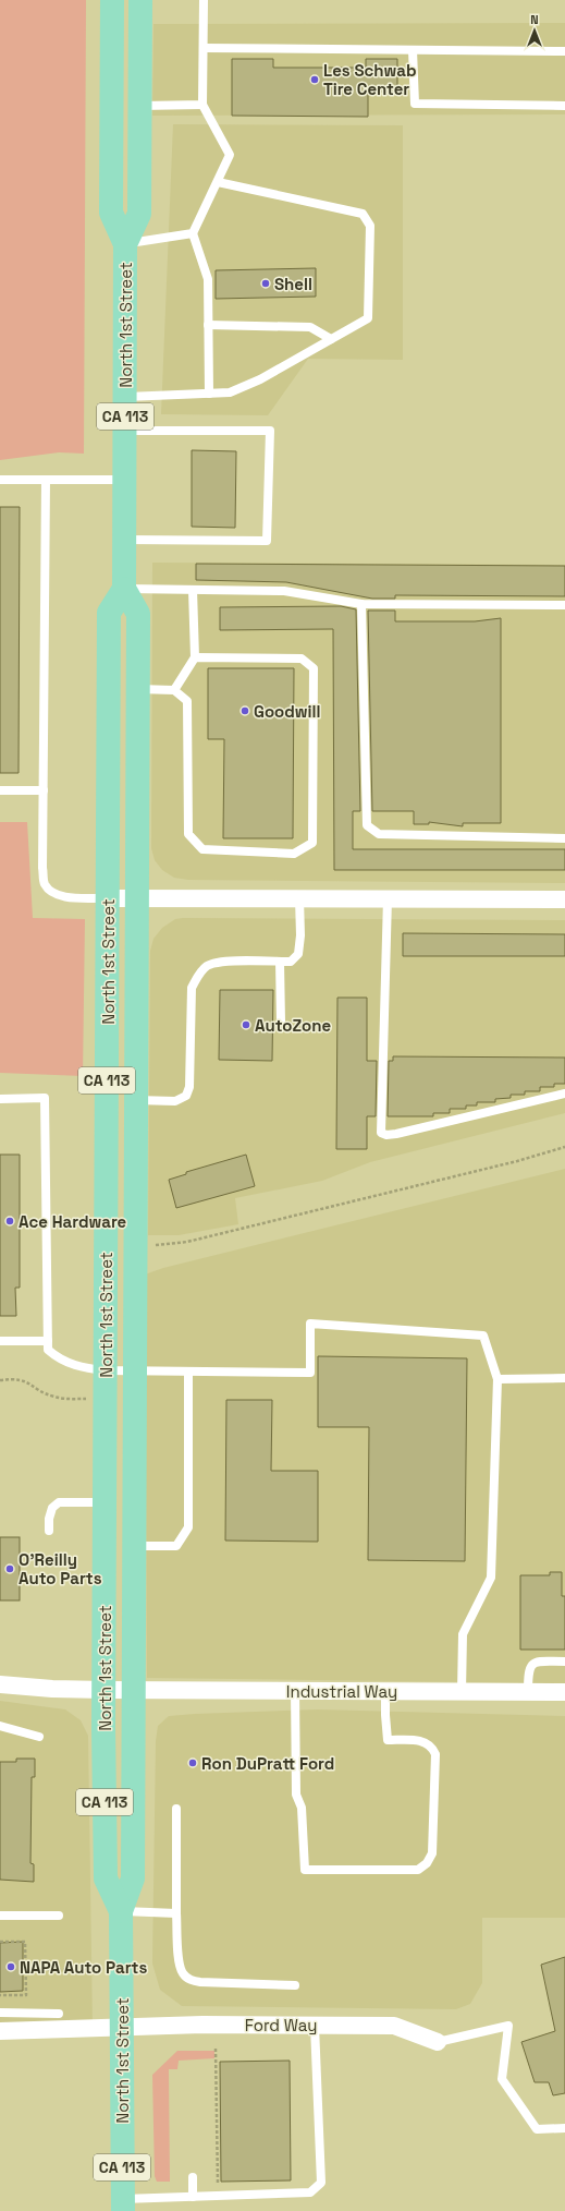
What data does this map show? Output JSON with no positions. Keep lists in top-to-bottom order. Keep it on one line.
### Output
{"streets":{"main road":["North 1st Street","CA 113"],"street":["Industrial Way","Ford Way"]},"crossings":[["North 1st Street","Industrial Way"],["North 1st Street","Ford Way"]],"places":["Les Schwab Tire Center","Shell","Goodwill","AutoZone","Ace Hardware","O'Reilly Auto Parts","Ron DuPratt Ford","NAPA Auto Parts"],"north":"top"}
